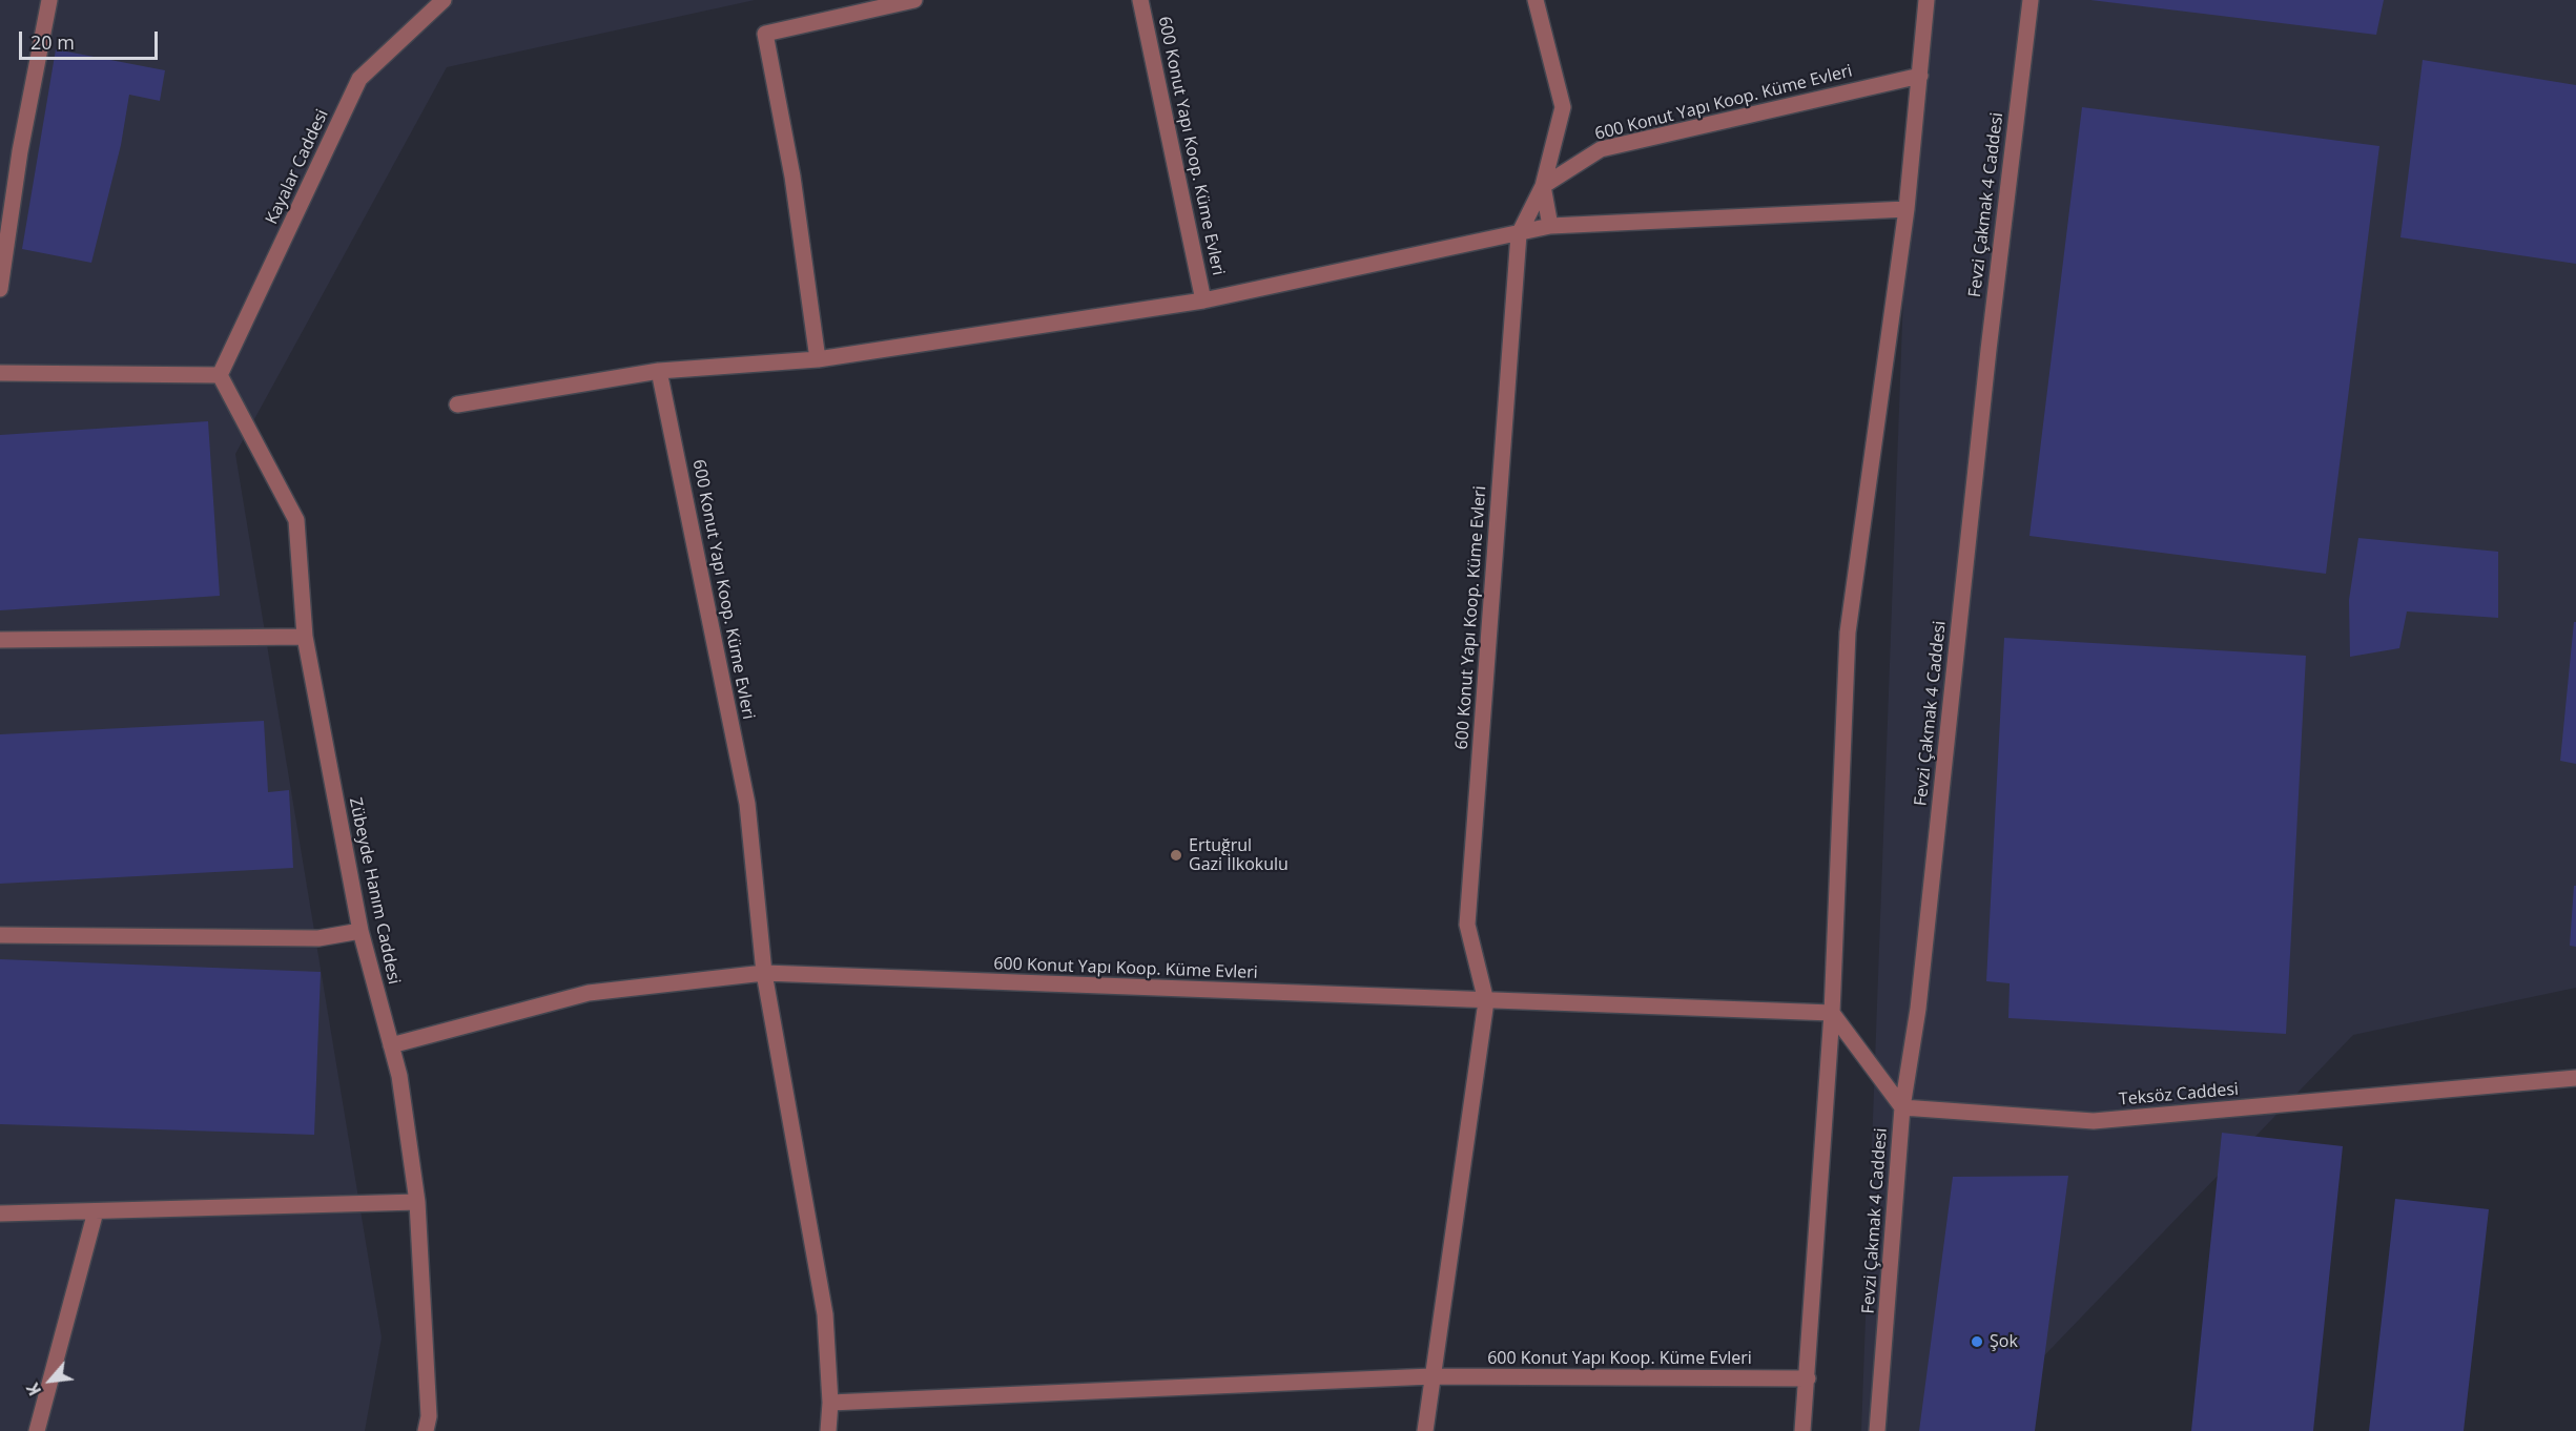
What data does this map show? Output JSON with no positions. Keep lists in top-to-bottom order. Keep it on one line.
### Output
{"streets":{"street":["600 Konut Yapı Koop. Küme Evleri","Kayalar Caddesi","Fevzi Çakmak 4 Caddesi","Zübeyde Hanım Caddesi","Teksöz Caddesi"]},"crossings":[["600 Konut Yapı Koop. Küme Evleri","Zübeyde Hanım Caddesi"],["Kayalar Caddesi","Zübeyde Hanım Caddesi"],["Fevzi Çakmak 4 Caddesi","Teksöz Caddesi"]],"places":["Ertuğrul Gazi İlkokulu","Şok"],"scale_bar":"20 m","north":"bottom left"}
